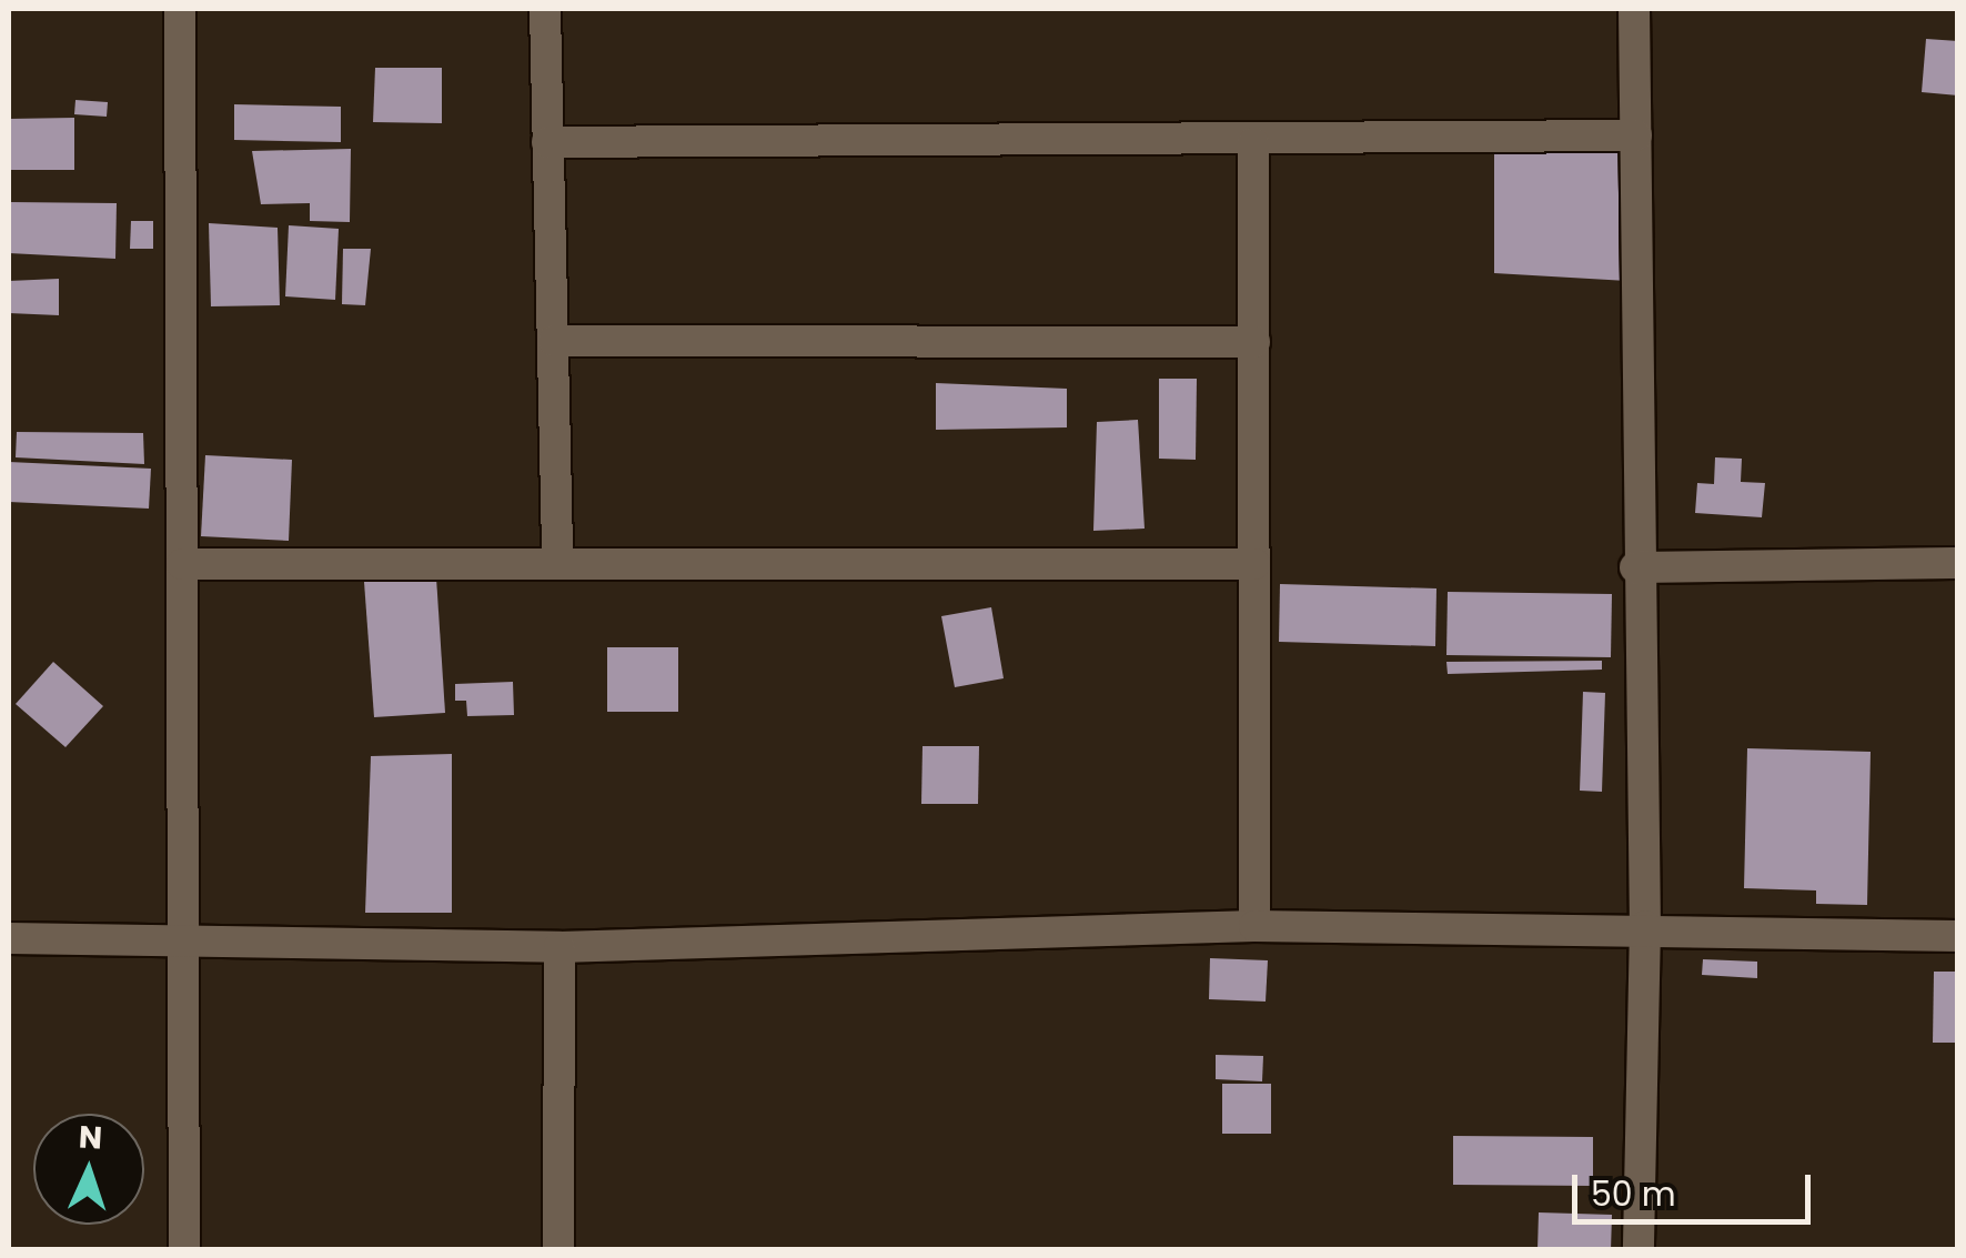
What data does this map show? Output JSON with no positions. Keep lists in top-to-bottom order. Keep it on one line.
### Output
{"scale_bar":"50 m","north":"top"}
